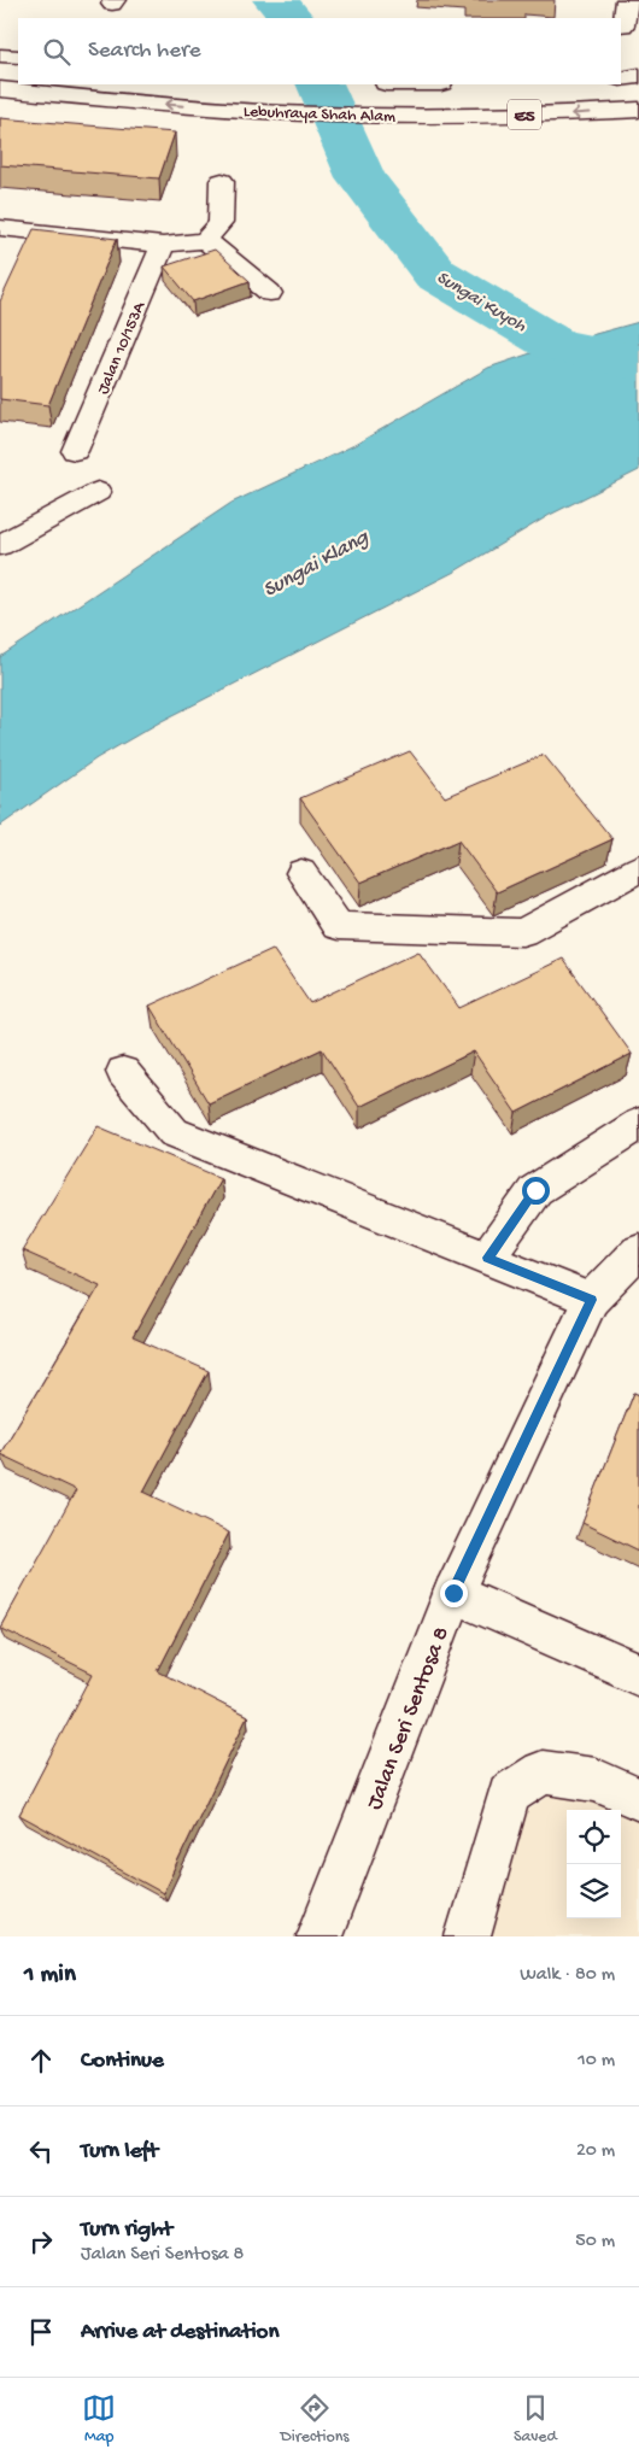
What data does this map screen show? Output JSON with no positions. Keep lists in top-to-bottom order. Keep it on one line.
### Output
{"streets":{"main road":["Lebuhraya Shah Alam","E5","Jalan 10/153A","Jalan Seri Sentosa 8"]},"water":["Sungai Kuyoh","Sungai Klang"],"page":{"search":"Search here","heading":["1 min","Walk · 80 m"],"list":[["Continue","10 m"],["Turn left","20 m"],["Turn right","Jalan Seri Sentosa 8","50 m"],"Arrive at destination"],"nav":["Map","Directions","Saved"]}}
